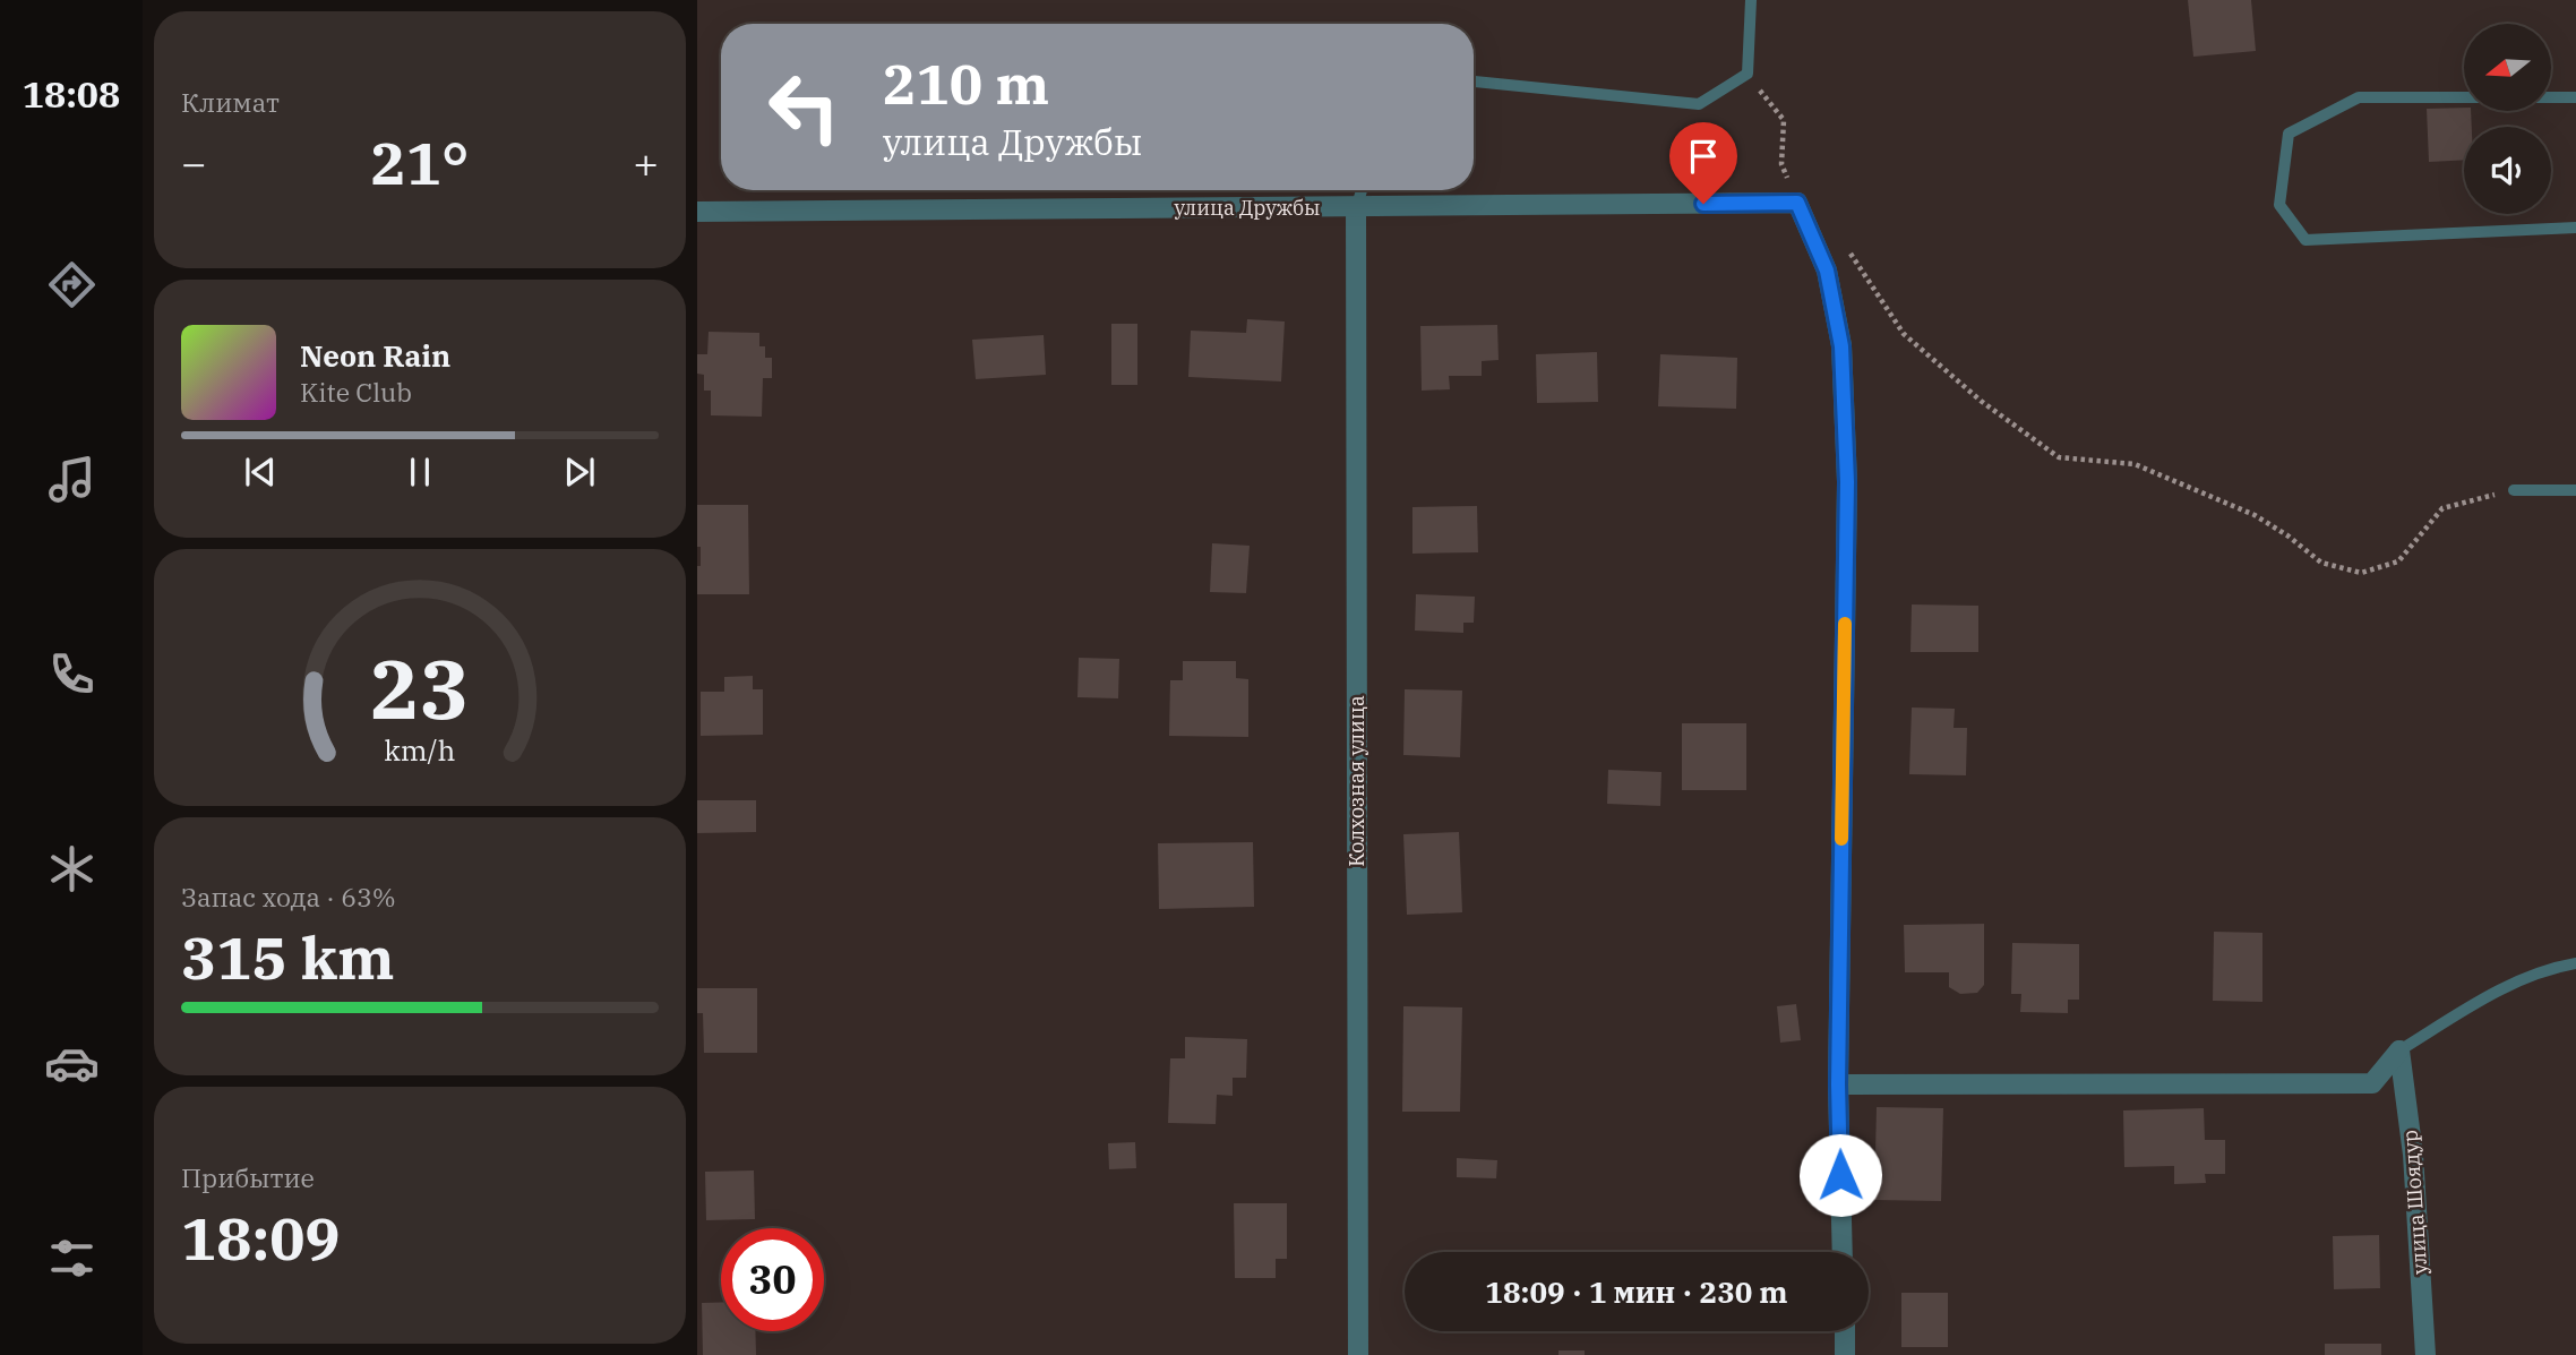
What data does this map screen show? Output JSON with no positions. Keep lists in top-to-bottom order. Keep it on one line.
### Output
{"streets":{"street":["улица Дружбы","Колхозная улица","улица Шоядур"]},"crossings":[["улица Дружбы","Колхозная улица"]],"north":"left","page":{"tabs":"18:08","tile":["Климат",["Запас хода · 63%","315 km"],["Прибытие","18:09"]],"turn":["210 m","улица Дружбы"],"heat":["−","21°","+"],"song":["Neon Rain","Kite Club"],"limit":"30","trip":"18:09 · 1 мин · 230 m","gauge":["23","km/h"]}}
